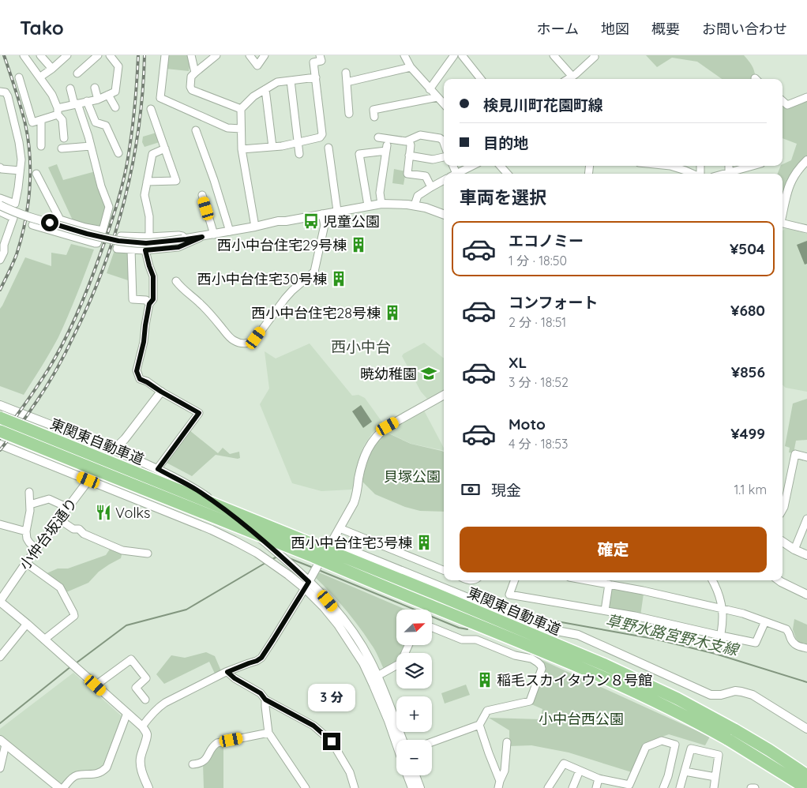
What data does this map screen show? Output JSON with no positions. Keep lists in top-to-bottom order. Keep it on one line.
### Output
{"streets":{"highway":["東関東自動車道"],"street":["小仲台坂通り"]},"districts":["西小中台"],"water":["草野水路宮野木支線"],"parks":["貝塚公園","小中台西公園"],"places":{"bus stop":["児童公園"],"building":["西小中台住宅29号棟","西小中台住宅30号棟","西小中台住宅28号棟","西小中台住宅3号棟","稲毛スカイタウン８号館"],"school or university":["暁幼稚園"],"restaurant":["Volks"]},"north":"top right","page":{"header":"Tako","nav":["ホーム","地図","概要","お問い合わせ"],"banner":["検見川町花園町線","目的地"],"heading":"車両を選択","list":[{"name":"エコノミー","note":"1 分 · 18:50","value":"¥504"},{"name":"コンフォート","note":"2 分 · 18:51","value":"¥680"},{"name":"XL","note":"3 分 · 18:52","value":"¥856"},{"name":"Moto","note":"4 分 · 18:53","value":"¥499"}],"pay":["現金","1.1 km"],"buttons":"確定","map_buttons":["+","−"],"bubble":"3 分"}}
